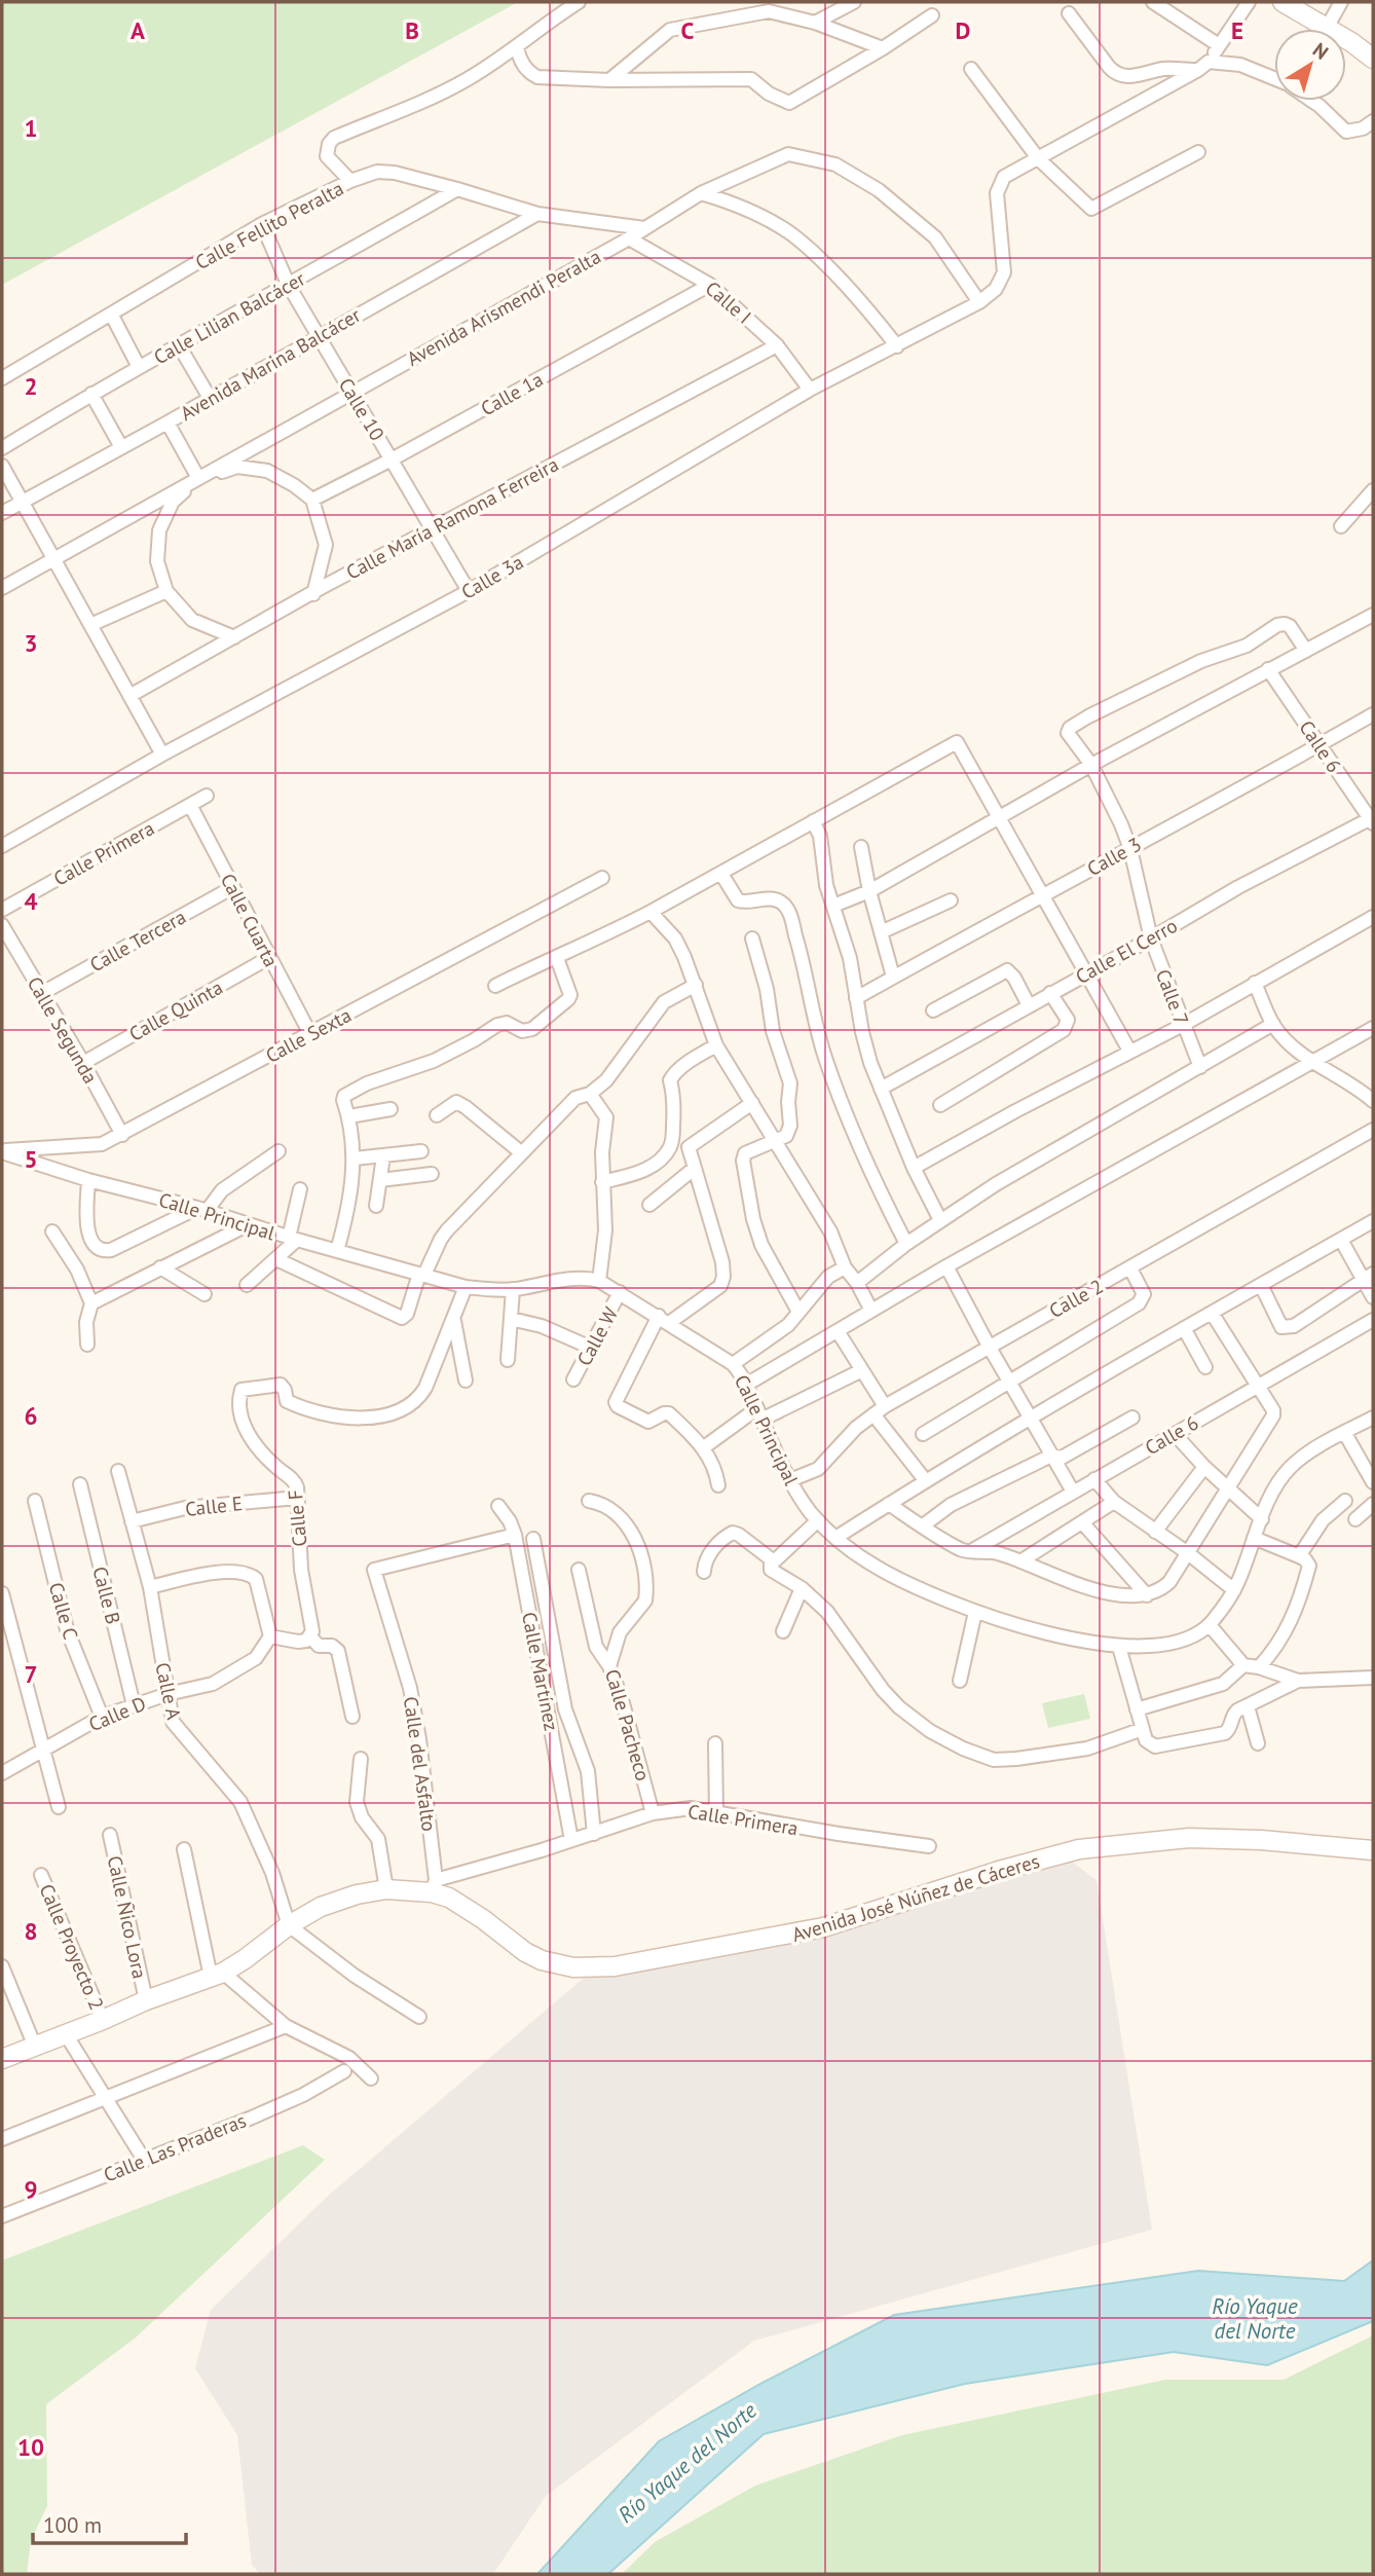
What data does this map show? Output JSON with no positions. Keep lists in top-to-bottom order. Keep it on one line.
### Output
{"streets":{"main road":["Avenida José Núñez de Cáceres"],"street":["Calle Fellito Peralta","Calle I","Avenida Arismendi Peralta","Calle Lilian Balcácer","Avenida Marina Balcácer","Calle 1a","Calle 10","Calle María Ramona Ferreira","Calle 3a","Calle 6","Calle Primera","Calle 3","Calle Cuarta","Calle Tercera","Calle El Cerro","Calle 7","Calle Quinta","Calle Segunda","Calle Sexta","Calle Principal","Calle 2","Calle W","Calle E","Calle F","Calle B","Calle C","Calle Martínez","Calle A","Calle D","Calle Pacheco","Calle del Asfalto","Calle Ñico Lora","Calle Proyecto 2","Calle Las Praderas"]},"crossings":[["Calle Fellito Peralta","Avenida Arismendi Peralta"],["Calle Fellito Peralta","Calle Lilian Balcácer"],["Calle Fellito Peralta","Avenida Marina Balcácer"],["Calle Fellito Peralta","Calle 10"],["Calle I","Avenida Arismendi Peralta"],["Calle I","Calle 1a"],["Calle I","Calle María Ramona Ferreira"],["Calle I","Calle 3a"],["Avenida Arismendi Peralta","Calle 1a"],["Avenida Arismendi Peralta","Calle 10"],["Avenida Arismendi Peralta","Calle María Ramona Ferreira"],["Avenida Arismendi Peralta","Calle 3a"],["Calle Lilian Balcácer","Calle 10"],["Avenida Marina Balcácer","Calle 10"],["Calle 1a","Calle 10"],["Calle 1a","Calle María Ramona Ferreira"],["Calle 10","Calle María Ramona Ferreira"],["Calle 10","Calle 3a"],["Calle 6","Calle 3"],["Calle 6","Calle El Cerro"],["Calle Primera","Calle Cuarta"],["Calle Primera","Calle Martínez"],["Calle Primera","Calle Pacheco"],["Calle Primera","Calle del Asfalto"],["Calle Primera","Avenida José Núñez de Cáceres"],["Calle 3","Calle 7"],["Calle Cuarta","Calle Tercera"],["Calle Cuarta","Calle Quinta"],["Calle Cuarta","Calle Sexta"],["Calle Tercera","Calle Segunda"],["Calle El Cerro","Calle 7"],["Calle Quinta","Calle Segunda"],["Calle Segunda","Calle Sexta"],["Calle Sexta","Calle Principal"],["Calle Principal","Calle 2"],["Calle Principal","Calle W"],["Calle E","Calle F"],["Calle E","Calle A"],["Calle B","Calle D"],["Calle C","Calle D"],["Calle Martínez","Calle del Asfalto"],["Calle A","Calle D"],["Calle A","Avenida José Núñez de Cáceres"],["Calle del Asfalto","Avenida José Núñez de Cáceres"],["Avenida José Núñez de Cáceres","Calle Ñico Lora"],["Avenida José Núñez de Cáceres","Calle Proyecto 2"]],"water":["Río Yaque del Norte"],"scale_bar":"100 m","north":"top right","grid":{"columns":["A","B","C","D","E"],"rows":["1","2","3","4","5","6","7","8","9","10"]}}
